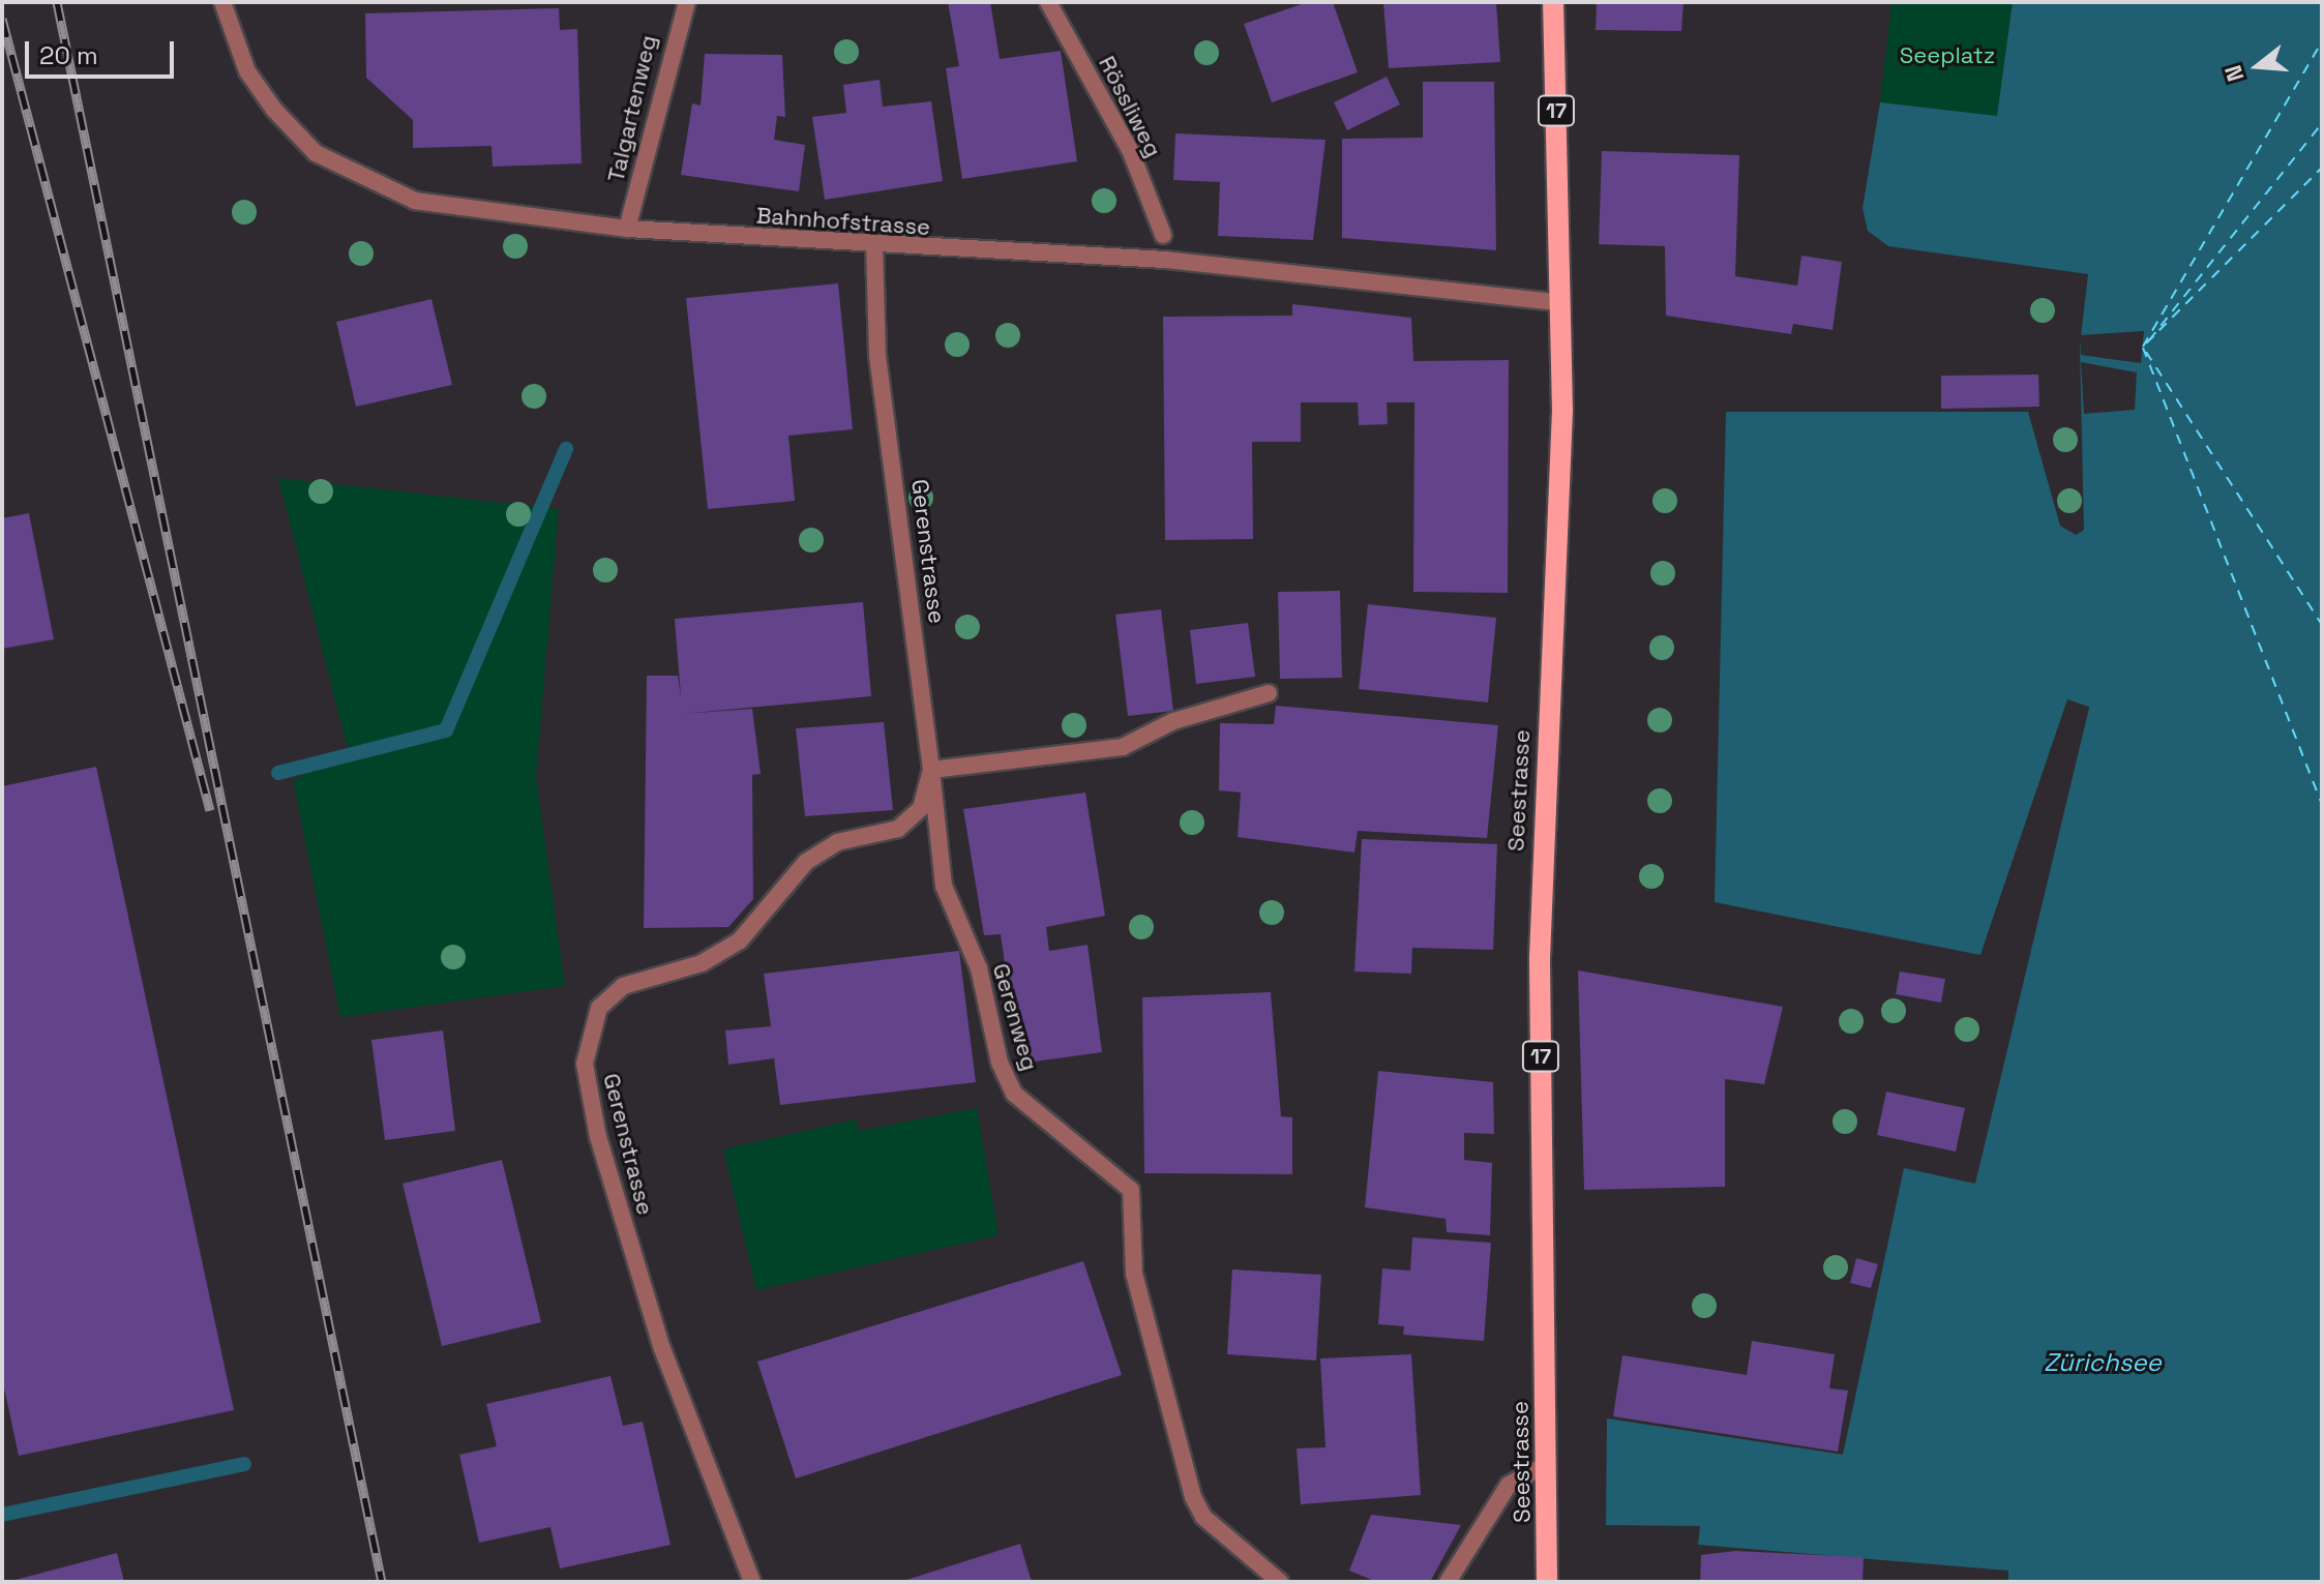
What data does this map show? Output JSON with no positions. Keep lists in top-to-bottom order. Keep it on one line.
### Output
{"streets":{"main road":["17","Seestrasse"],"street":["Rössliweg","Talgartenweg","Bahnhofstrasse","Gerenstrasse","Gerenweg"]},"crossings":[["Talgartenweg","Bahnhofstrasse"],["Bahnhofstrasse","Gerenstrasse"],["Bahnhofstrasse","Seestrasse"],["Gerenstrasse","Gerenweg"]],"water":["Zürichsee"],"parks":["Seeplatz"],"scale_bar":"20 m","north":"left"}
